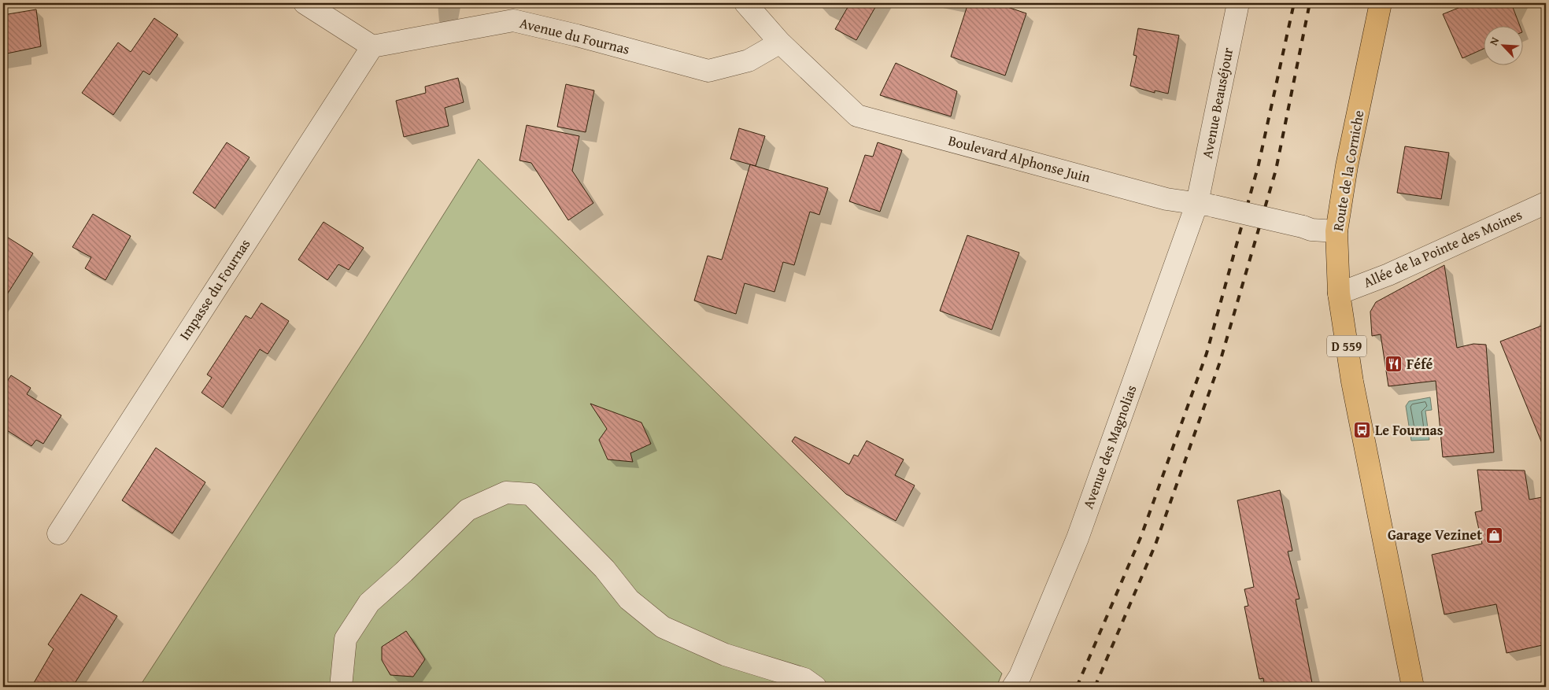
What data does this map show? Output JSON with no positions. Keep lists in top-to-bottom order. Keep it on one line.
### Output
{"streets":{"main road":["Route de la Corniche","D 559"],"street":["Avenue du Fournas","Avenue Beauséjour","Boulevard Alphonse Juin","Allée de la Pointe des Moines","Impasse du Fournas","Avenue des Magnolias"]},"crossings":[["Avenue du Fournas","Boulevard Alphonse Juin"],["Avenue du Fournas","Impasse du Fournas"],["Avenue Beauséjour","Boulevard Alphonse Juin"],["Avenue Beauséjour","Avenue des Magnolias"],["Boulevard Alphonse Juin","Route de la Corniche"],["Boulevard Alphonse Juin","Avenue des Magnolias"],["Route de la Corniche","Allée de la Pointe des Moines"]],"places":{"restaurant":["Féfé"],"bus stop":["Le Fournas"],"shop":["Garage Vezinet"]},"north":"top left"}
